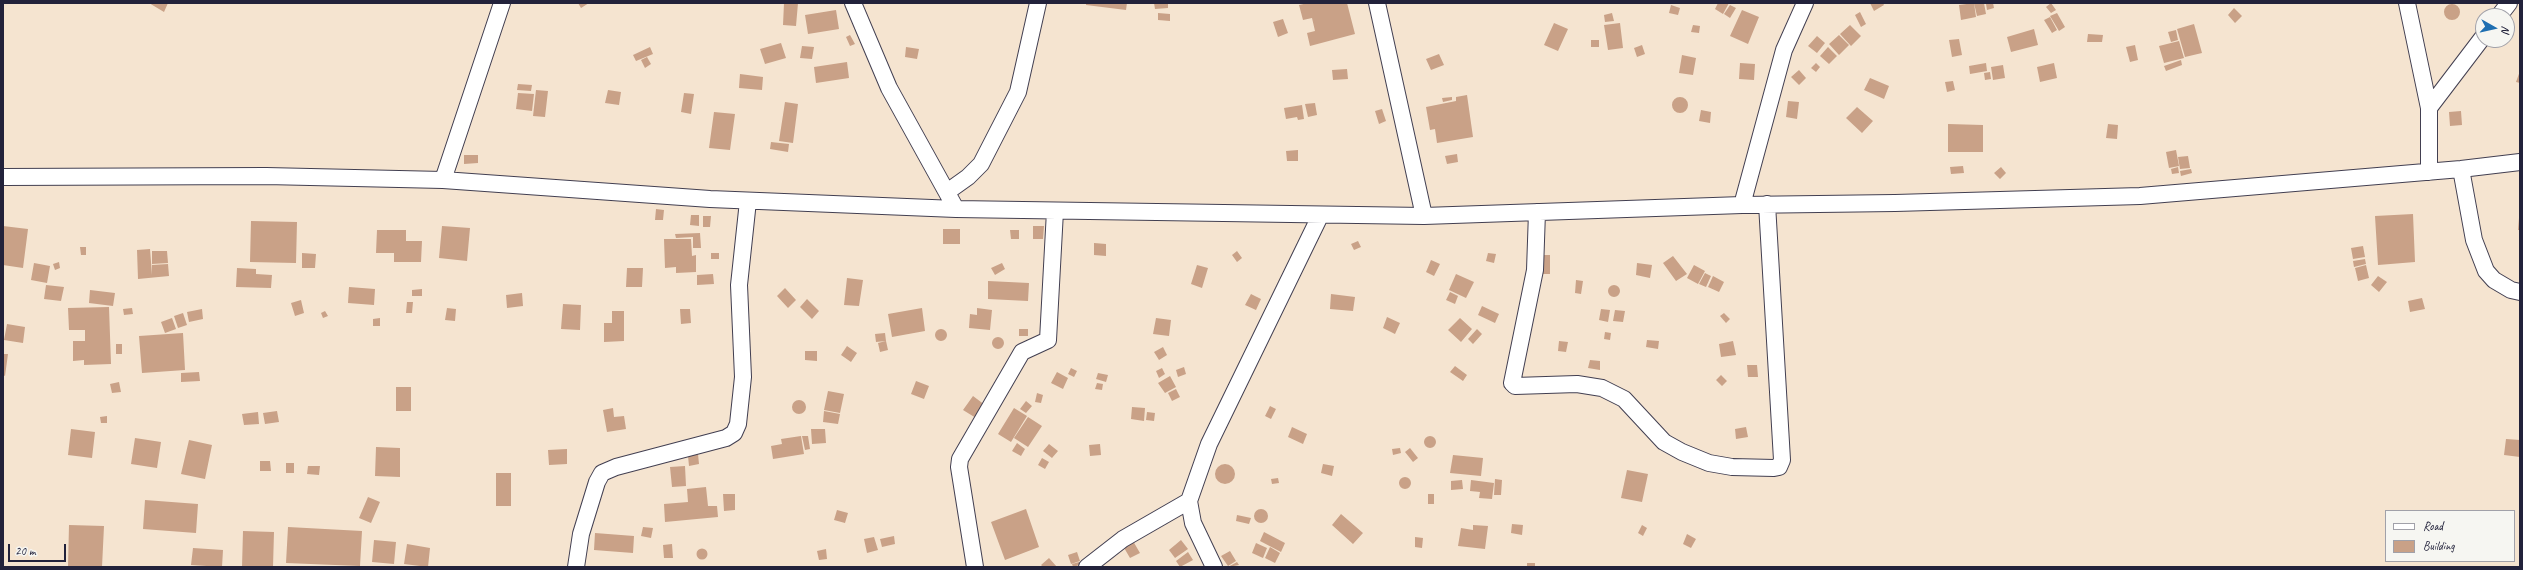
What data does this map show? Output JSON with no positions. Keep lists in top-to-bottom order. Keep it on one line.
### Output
{"legend":["Road","Building"],"scale_bar":"20 m","north":"right"}
